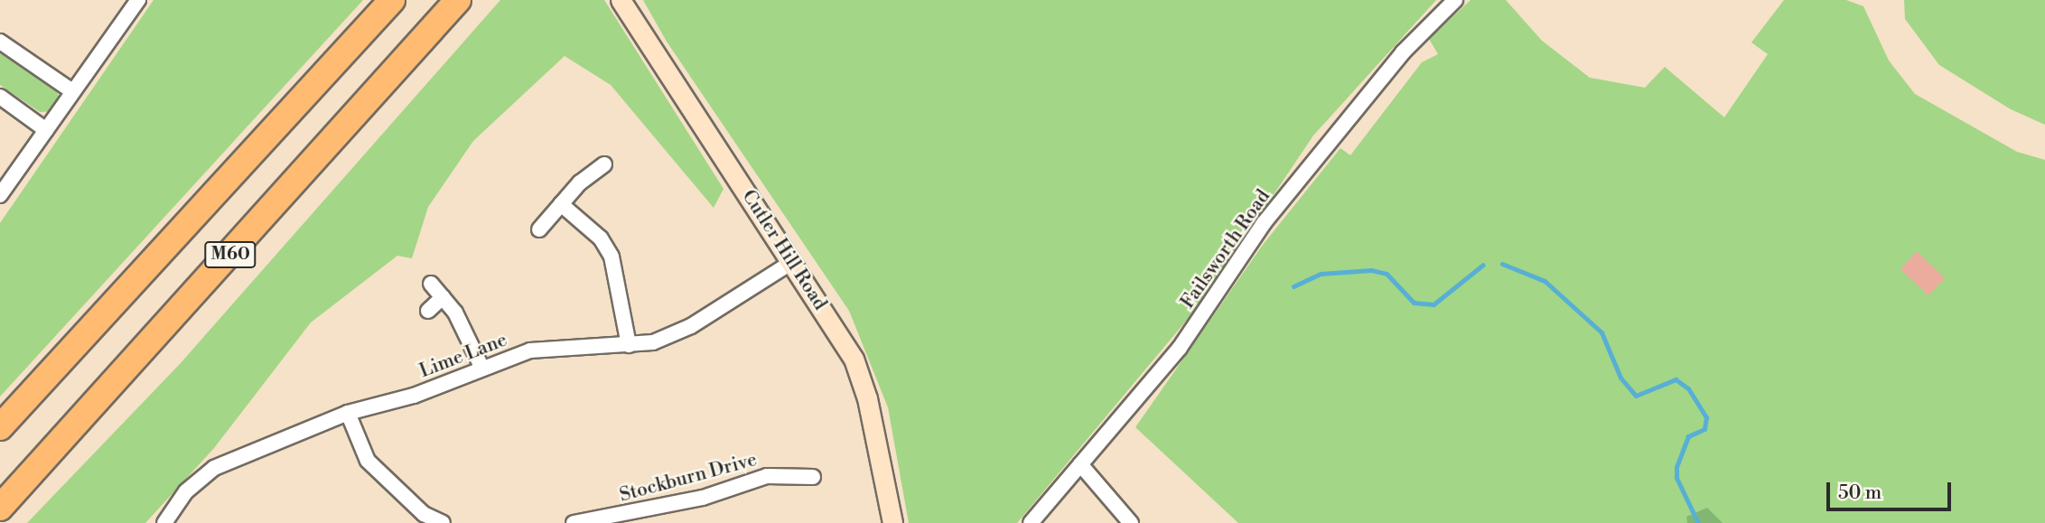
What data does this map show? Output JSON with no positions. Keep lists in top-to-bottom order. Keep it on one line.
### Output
{"streets":{"highway":["M60"],"street":["Failsworth Road","Cutler Hill Road","Lime Lane","Stockburn Drive"]},"crossings":[["Cutler Hill Road","Lime Lane"]],"scale_bar":"50 m"}
